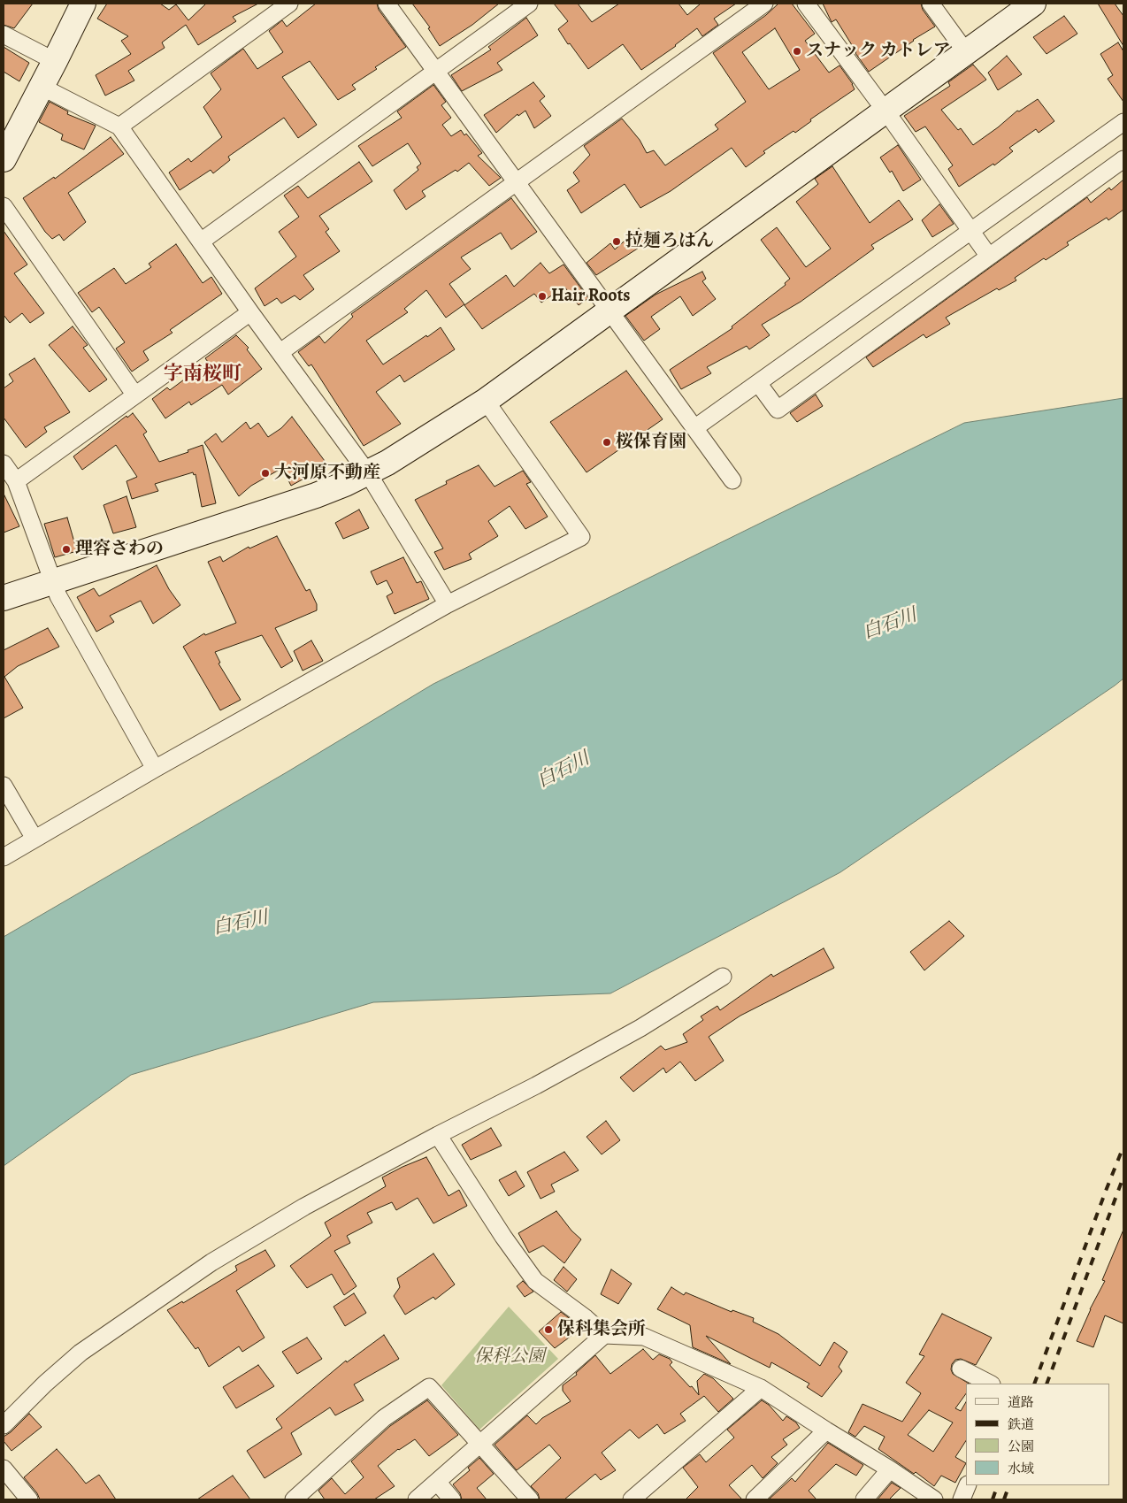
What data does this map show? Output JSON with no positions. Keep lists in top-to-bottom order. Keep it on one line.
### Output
{"districts":["字南桜町"],"water":["白石川"],"parks":["保科公園"],"places":["スナック カトレア","拉麺ろはん","Hair Roots","桜保育園","大河原不動産","理容さわの","保科集会所"],"legend":["道路","鉄道","公園","水域"]}
